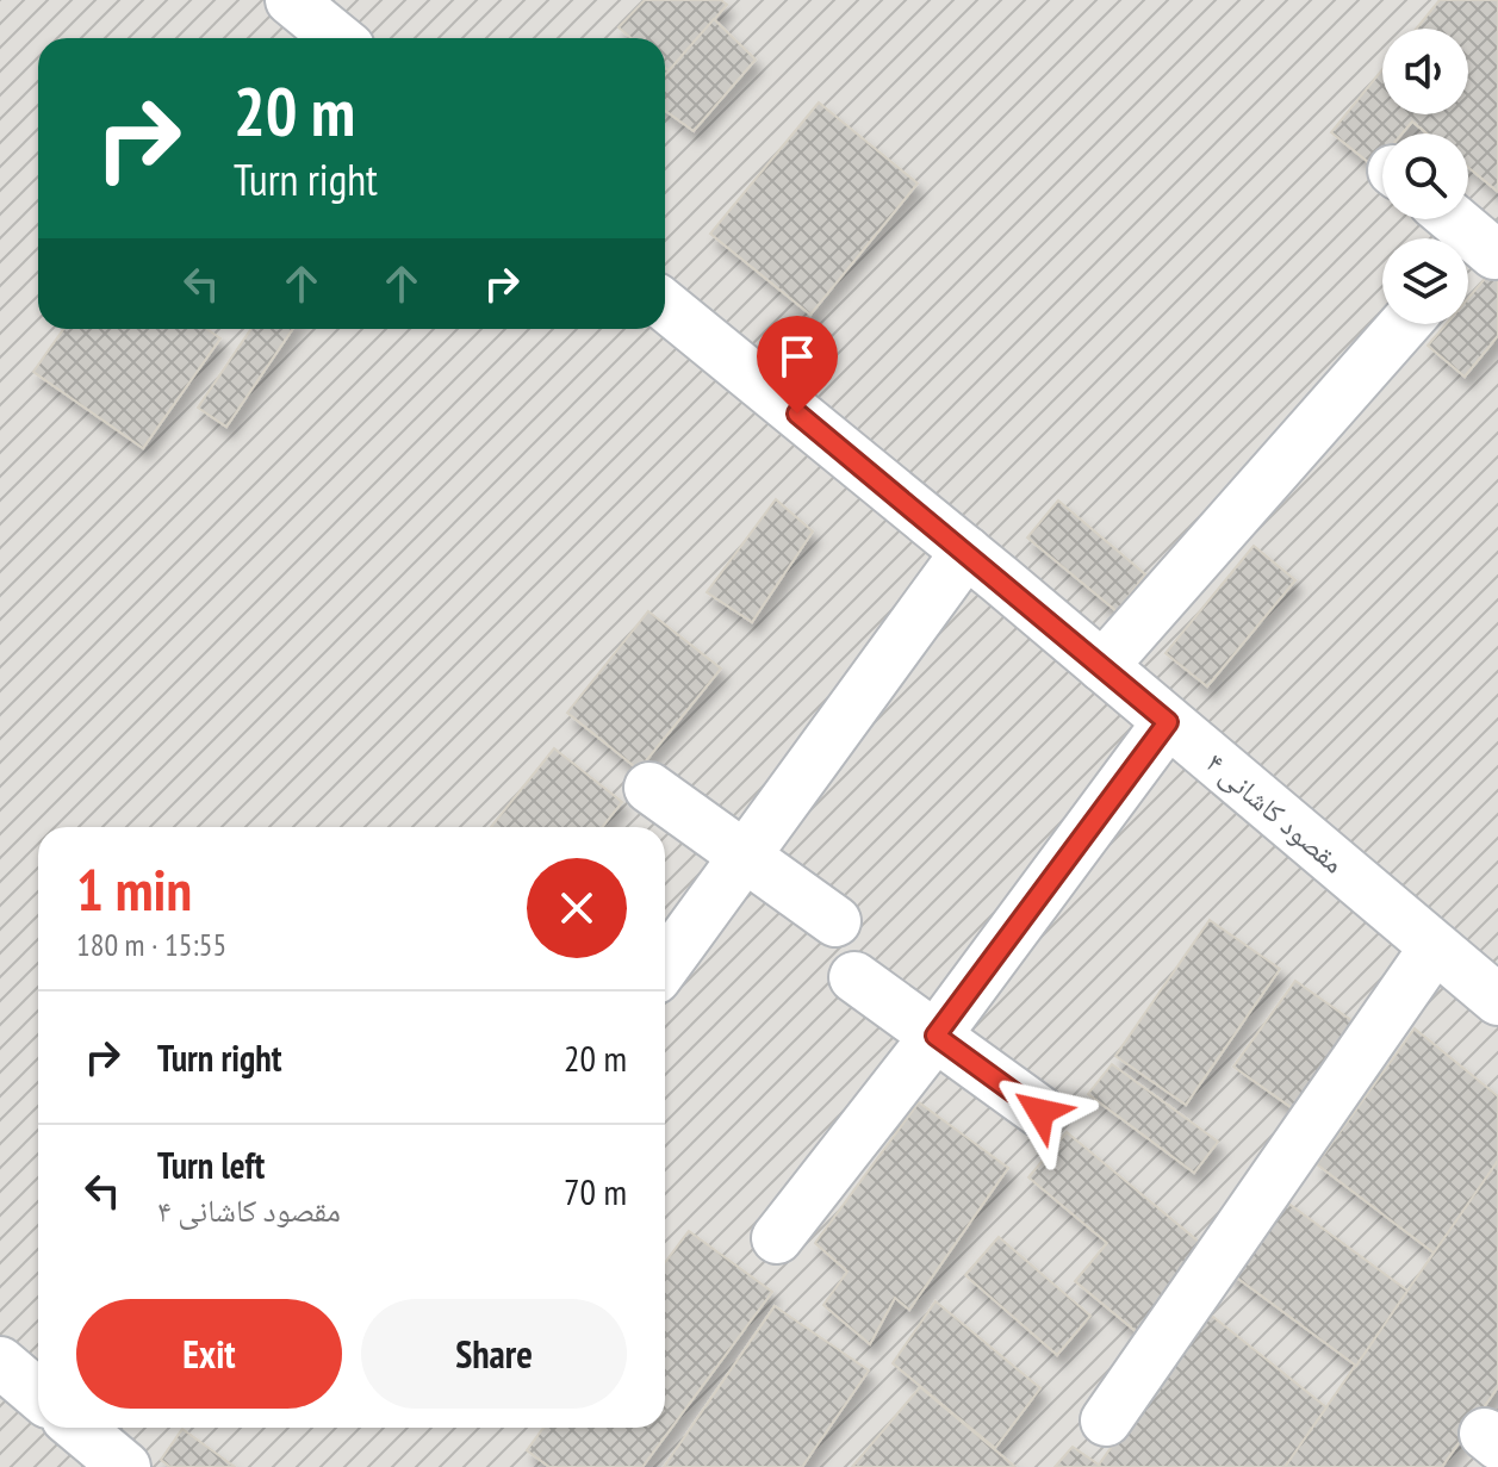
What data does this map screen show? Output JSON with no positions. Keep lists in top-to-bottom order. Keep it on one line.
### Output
{"streets":{"lane":["مقصود کاشانی ۴"]},"page":{"turn":["20 m","Turn right"],"heading":["1 min","180 m · 15:55"],"list":[{"name":"Turn right","value":"20 m"},{"name":"Turn left","note":"مقصود کاشانی ۴","value":"70 m"}],"buttons":["Exit","Share"]}}
